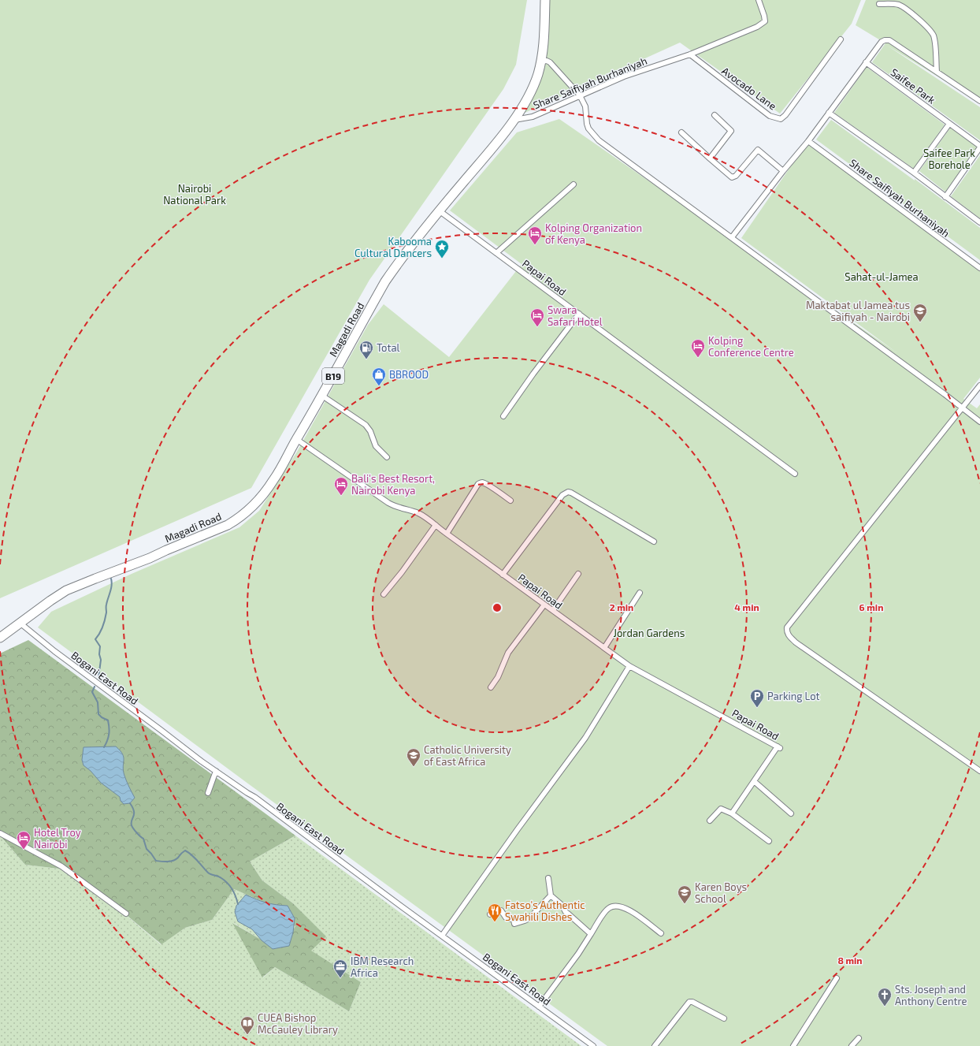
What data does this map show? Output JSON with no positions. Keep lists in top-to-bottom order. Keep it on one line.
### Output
{"streets":{"highway":["Magadi Road","B19"],"street":["Share Saifiyah Burhaniyah","Saifee Park","Avocado Lane","Papai Road","Bogani East Road"]},"crossings":[["Share Saifiyah Burhaniyah","Avocado Lane"],["Share Saifiyah Burhaniyah","Magadi Road"],["Papai Road","Magadi Road"],["Magadi Road","Bogani East Road"]],"parks":["Saifee Park Borehole","Nairobi National Park","Sahat-ul-Jamea","Jordan Gardens"],"places":{"hotel":["Kolping Organization of Kenya","Swara Safari Hotel","Kolping Conference Centre","Bali's Best Resort, Nairobi Kenya","Hotel Troy Nairobi"],"place":["Kabooma Cultural Dancers"],"school or university":["Maktabat ul Jamea tus saifiyah - Nairobi","Catholic University of East Africa","Karen Boys School"],"fuel station":["Total"],"shop":["BBROOD"],"parking":["Parking Lot"],"restaurant":["Fatso's Authentic Swahili Dishes"],"office":["IBM Research Africa"],"church":["Sts. Joseph and Anthony Centre"],"library":["CUEA Bishop McCauley Library"]},"rings":["2 min","4 min","6 min","8 min"]}
